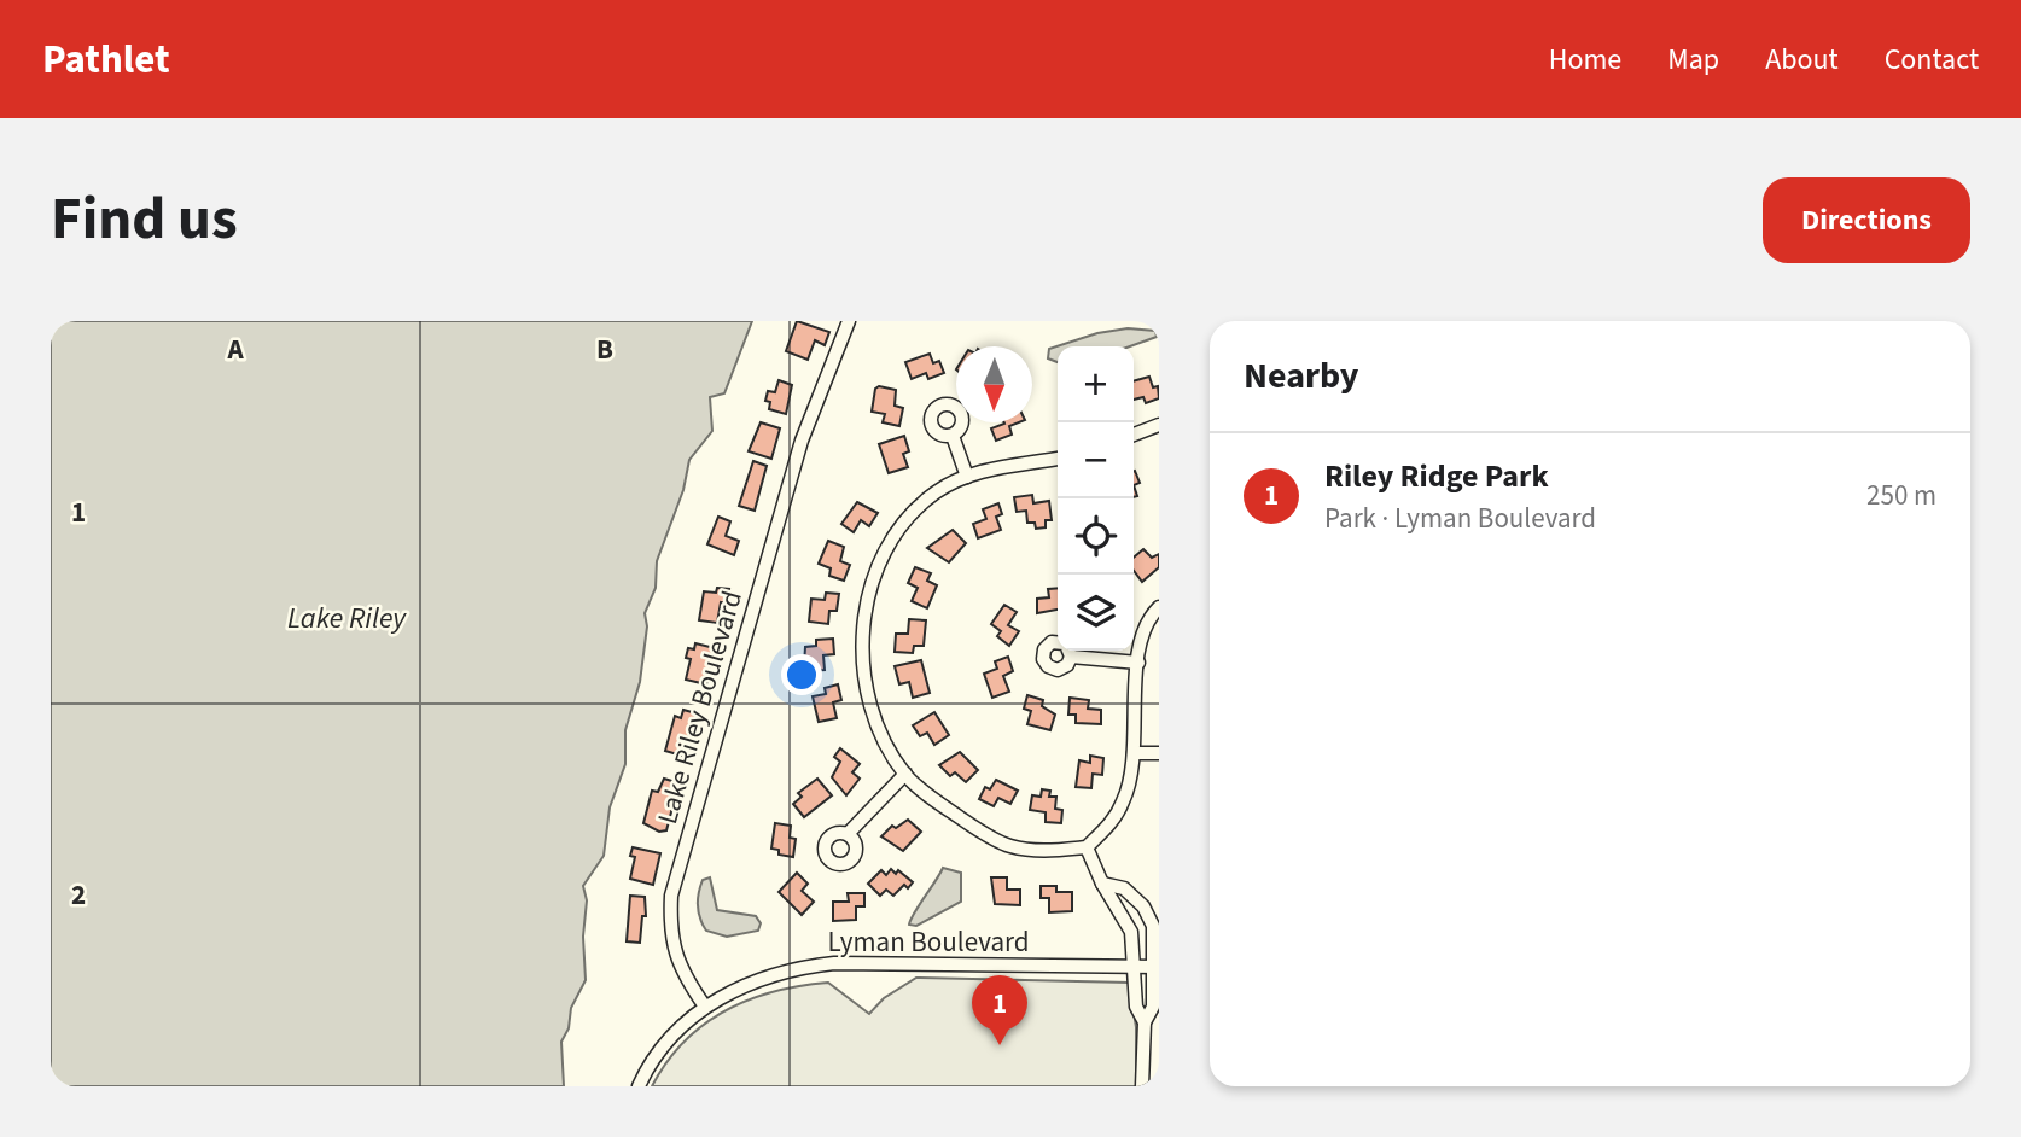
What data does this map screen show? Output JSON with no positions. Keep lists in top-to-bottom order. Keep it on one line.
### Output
{"streets":{"street":["Lake Riley Boulevard","Lyman Boulevard"]},"crossings":[["Lake Riley Boulevard","Lyman Boulevard"]],"water":["Lake Riley"],"north":"bottom","page":{"header":"Pathlet","nav":["Home","Map","About","Contact"],"title":"Find us","buttons":"Directions","heading":"Nearby","map_buttons":["+","−"],"list":[{"mark":"1","name":"Riley Ridge Park","note":"Park · Lyman Boulevard","value":"250 m"}],"pins":"1"},"grid":{"columns":["A","B"],"rows":["1","2"]}}
